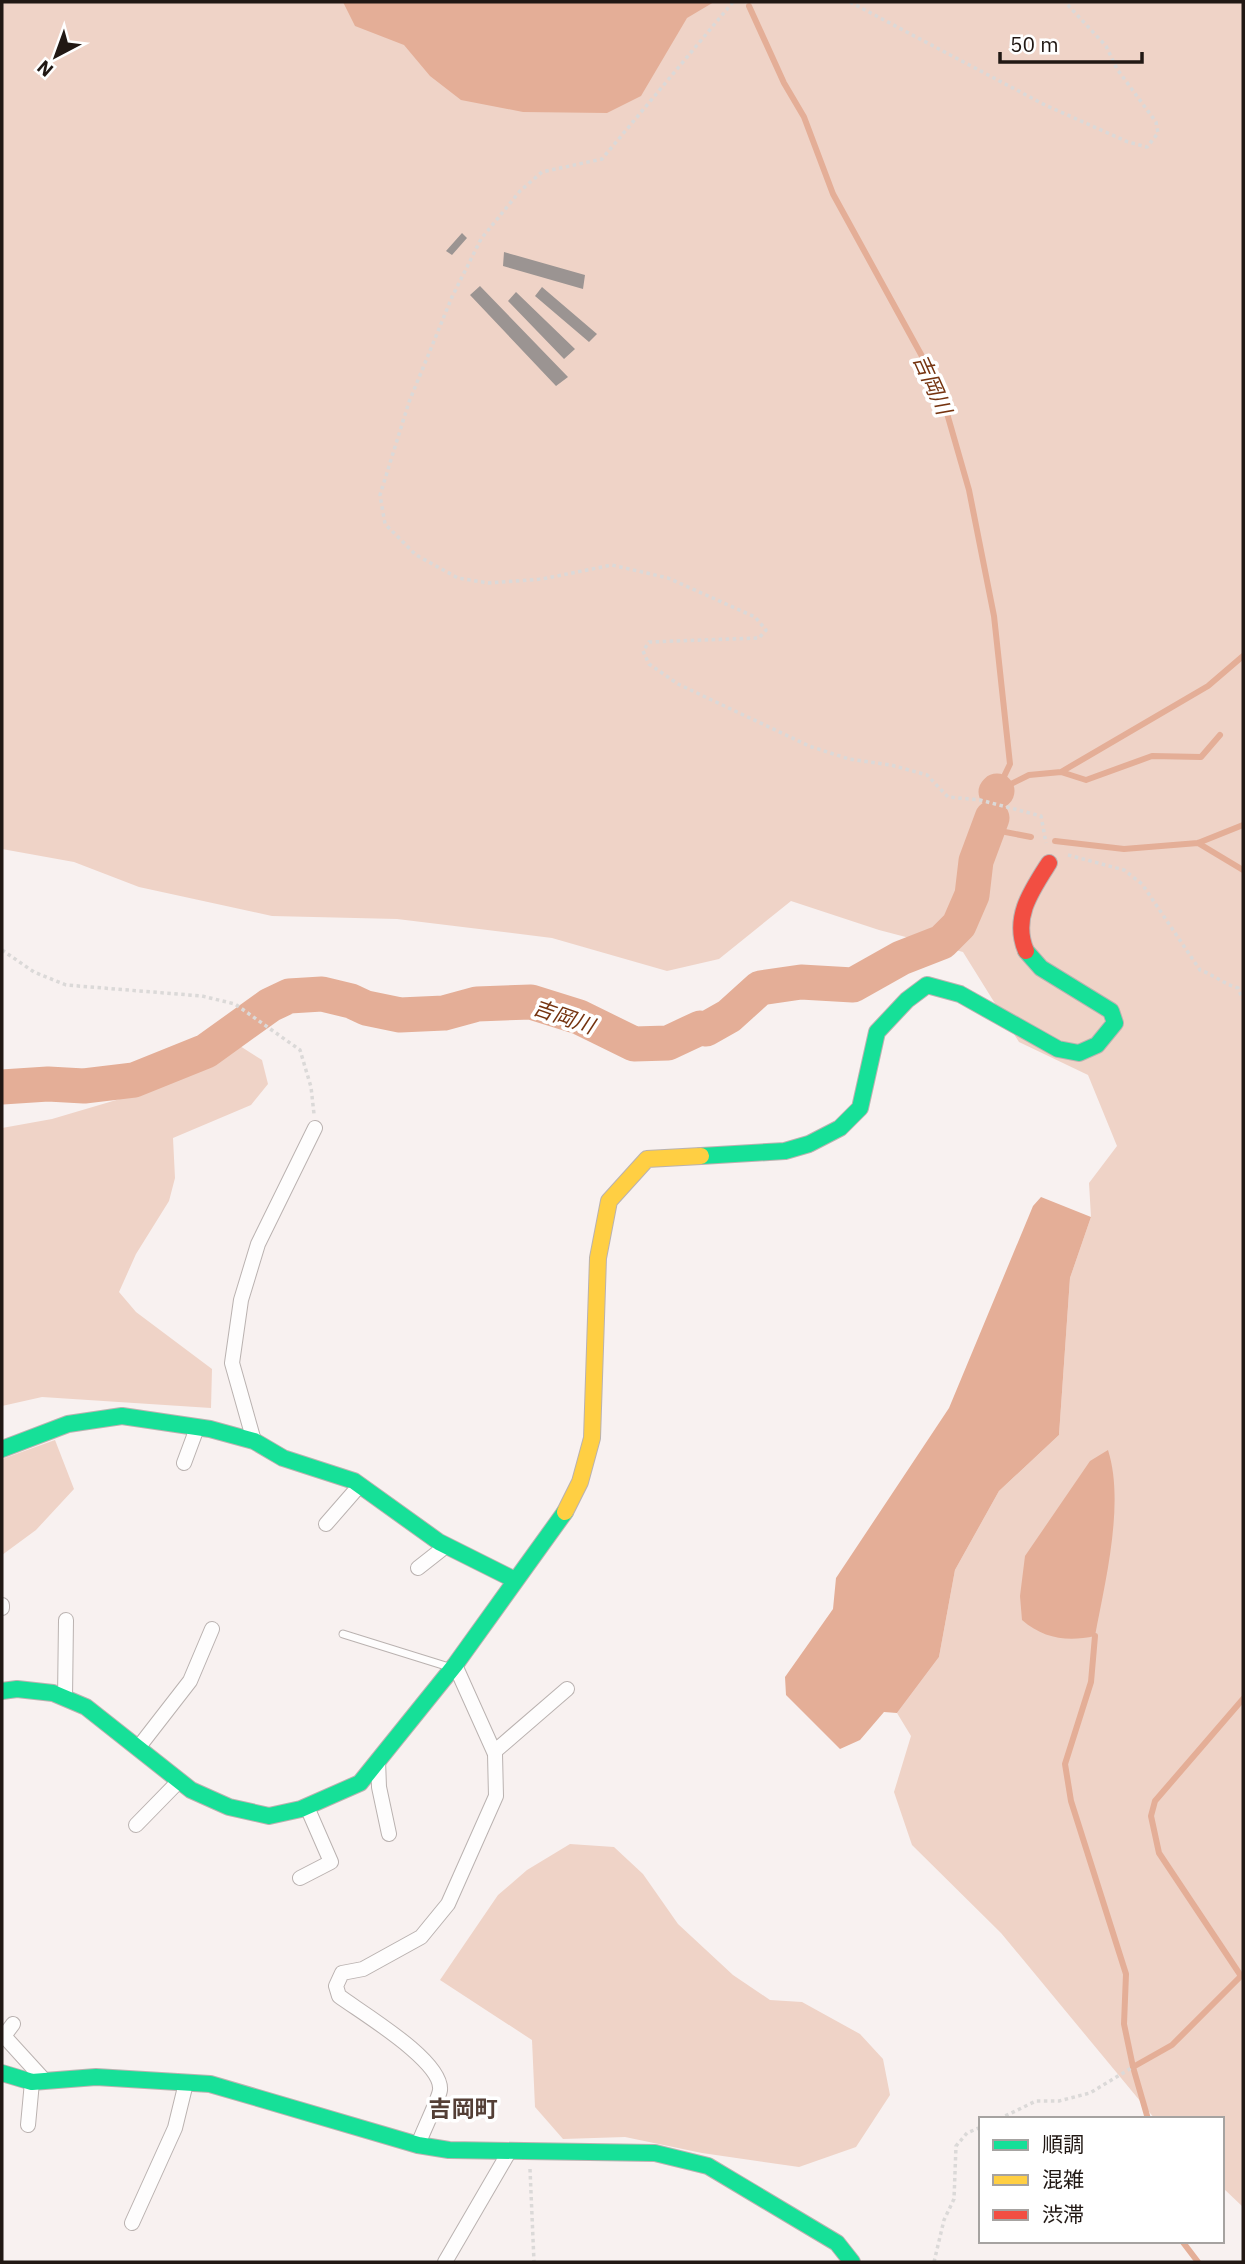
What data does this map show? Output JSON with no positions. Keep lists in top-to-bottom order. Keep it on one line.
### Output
{"districts":["吉岡町"],"water":["吉岡川"],"legend":["順調","混雑","渋滞"],"scale_bar":"50 m","north":"bottom left"}
